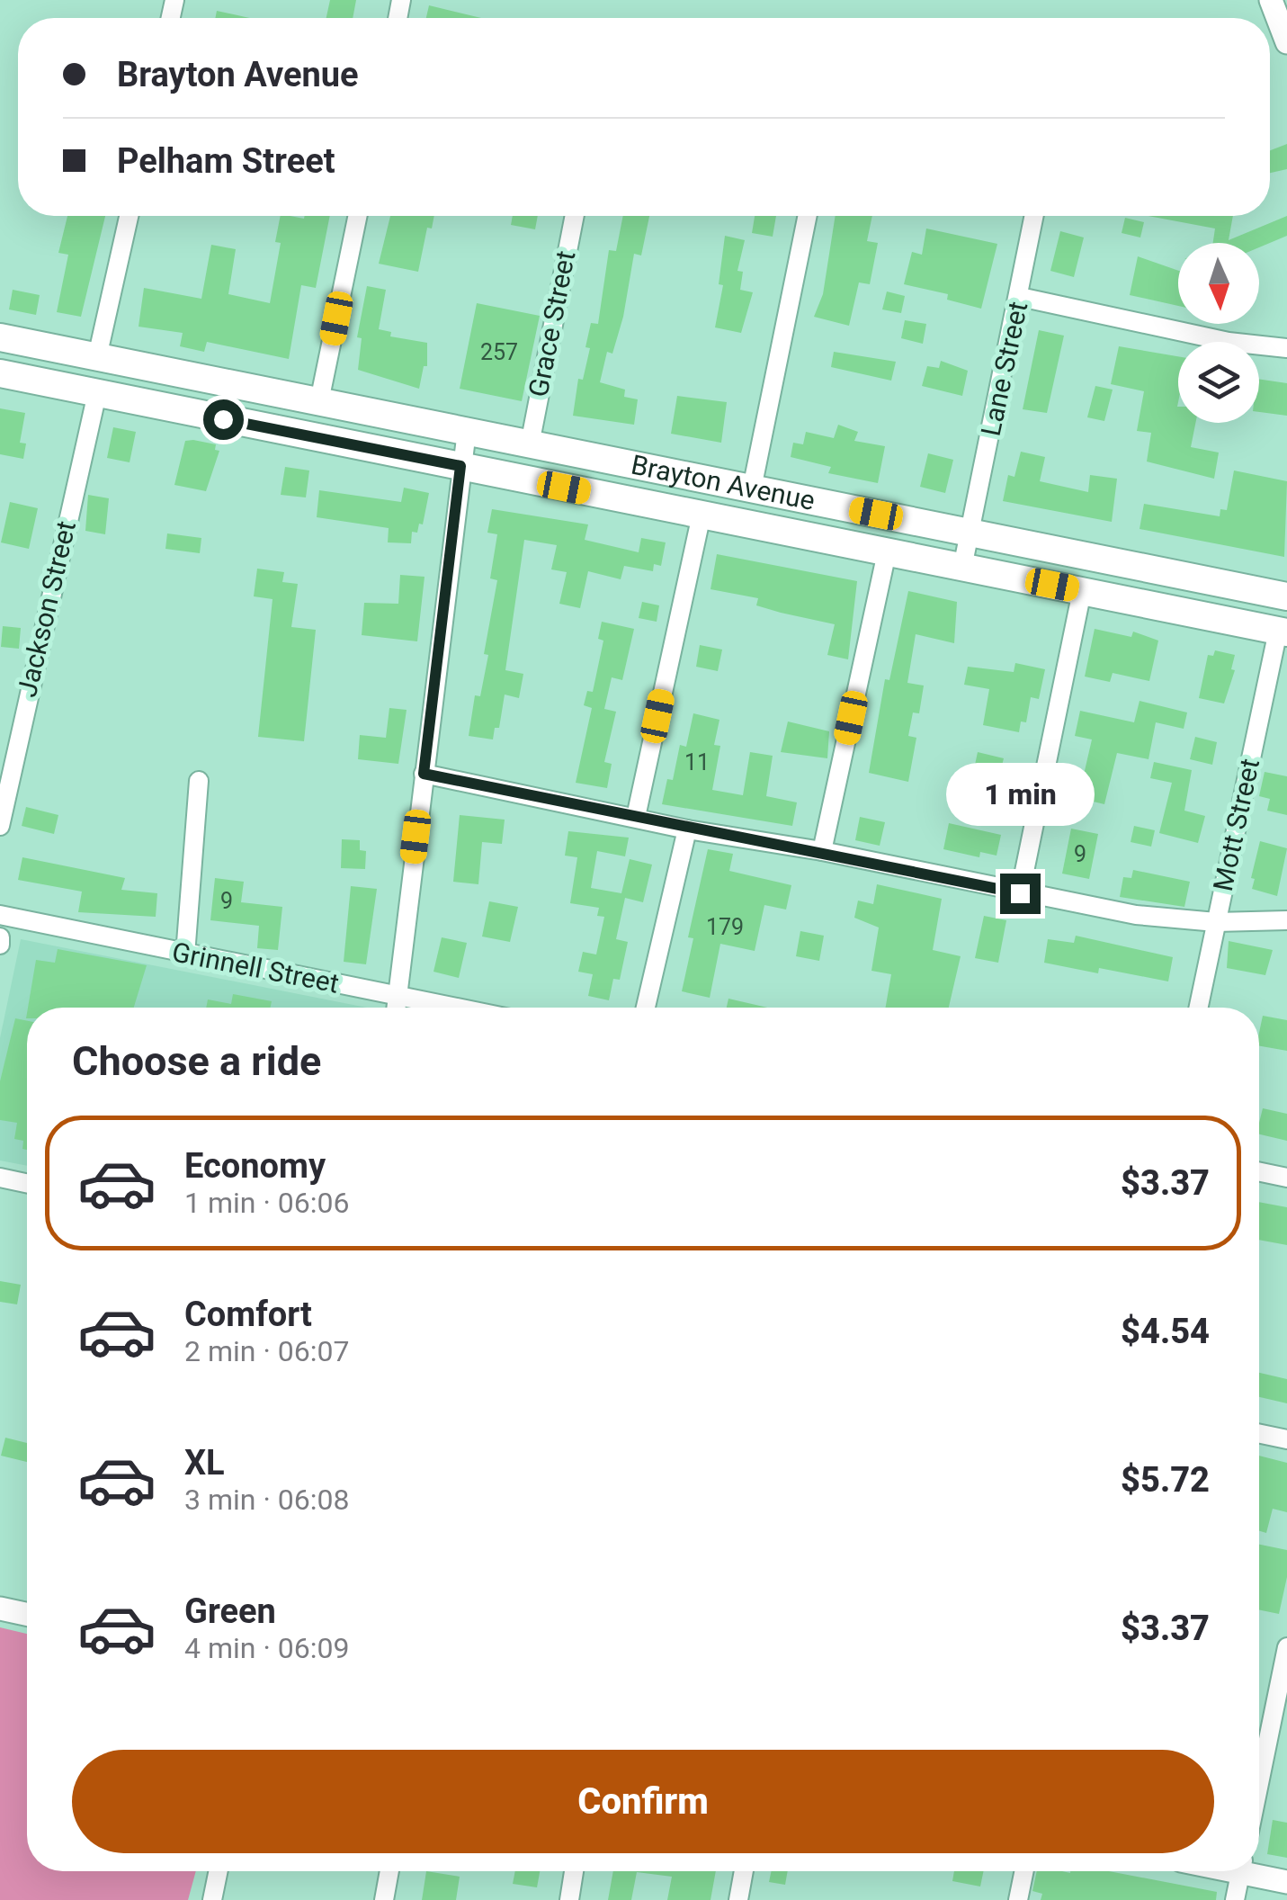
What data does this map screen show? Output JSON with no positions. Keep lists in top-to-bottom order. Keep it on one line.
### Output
{"streets":{"main road":["Brayton Avenue"],"street":["Grace Street","Lane Street","Jackson Street","Mott Street","Grinnell Street"]},"crossings":[["Grace Street","Brayton Avenue"],["Lane Street","Brayton Avenue"],["Brayton Avenue","Jackson Street"],["Brayton Avenue","Mott Street"]],"house_numbers":["257","11","9","9","179"],"north":"bottom","page":{"banner":["Brayton Avenue","Pelham Street"],"bubble":"1 min","heading":"Choose a ride","list":[{"name":"Economy","note":"1 min · 06:06","value":"$3.37"},{"name":"Comfort","note":"2 min · 06:07","value":"$4.54"},{"name":"XL","note":"3 min · 06:08","value":"$5.72"},{"name":"Green","note":"4 min · 06:09","value":"$3.37"}],"buttons":"Confirm"}}
